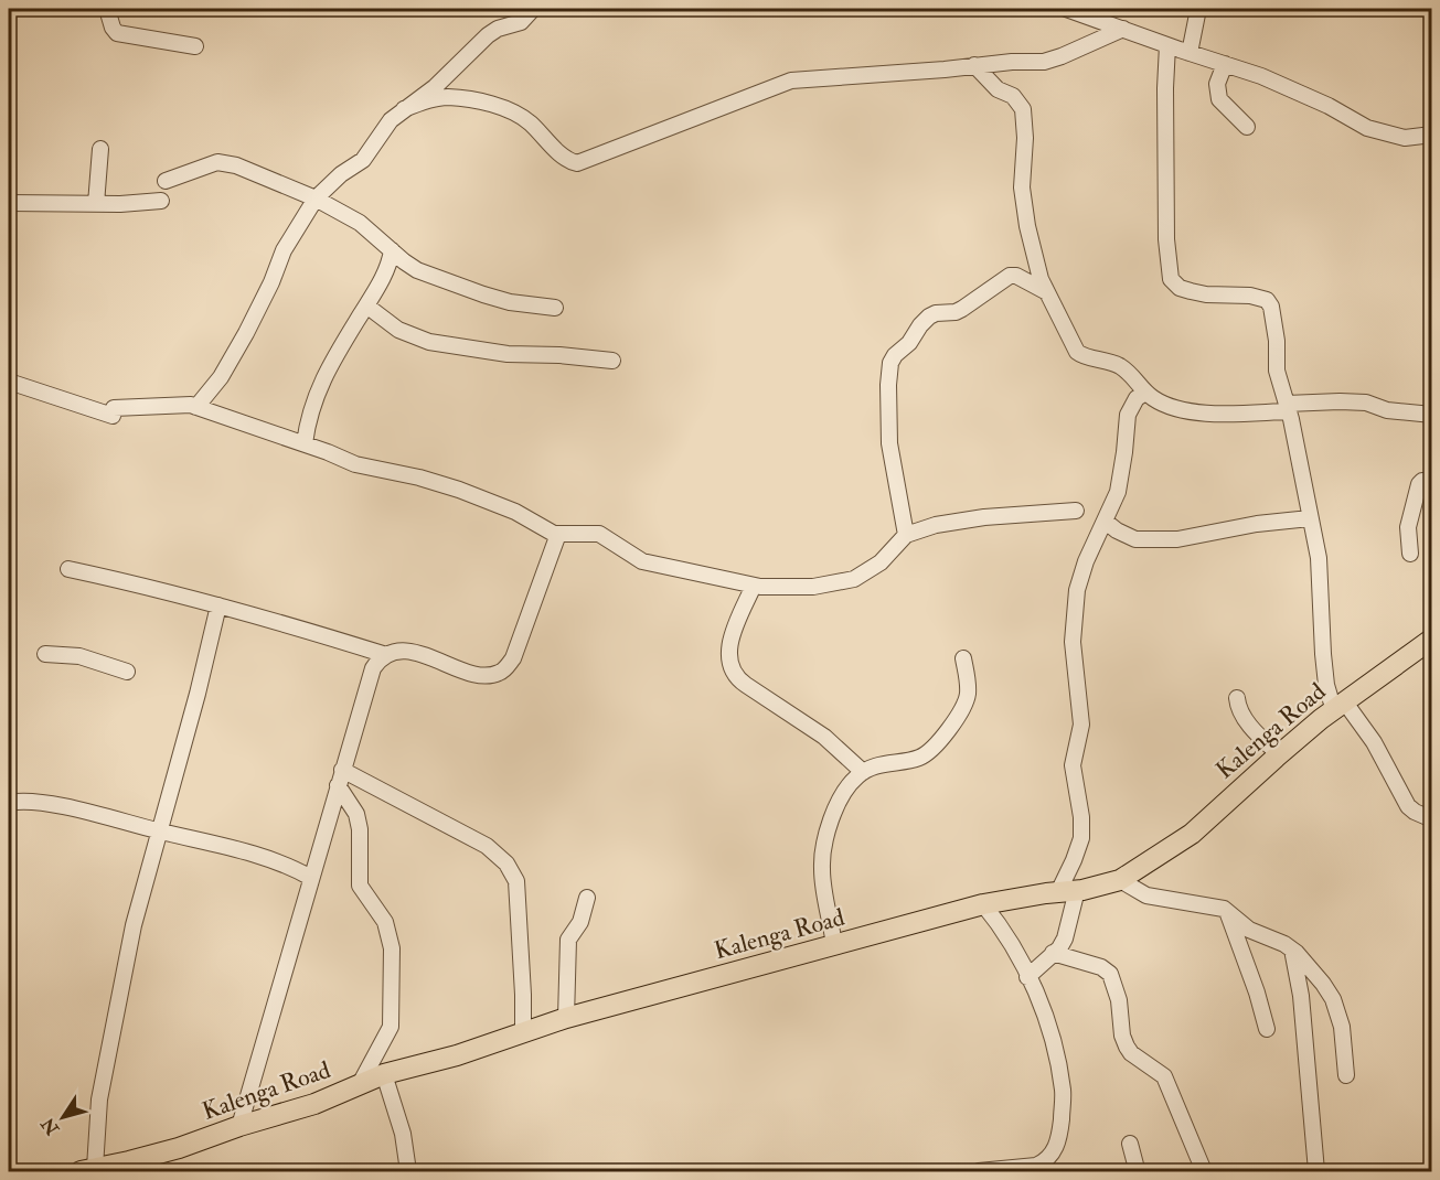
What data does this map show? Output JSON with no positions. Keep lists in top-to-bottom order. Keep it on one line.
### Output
{"streets":{"main road":["Kalenga Road"]},"north":"bottom left"}
